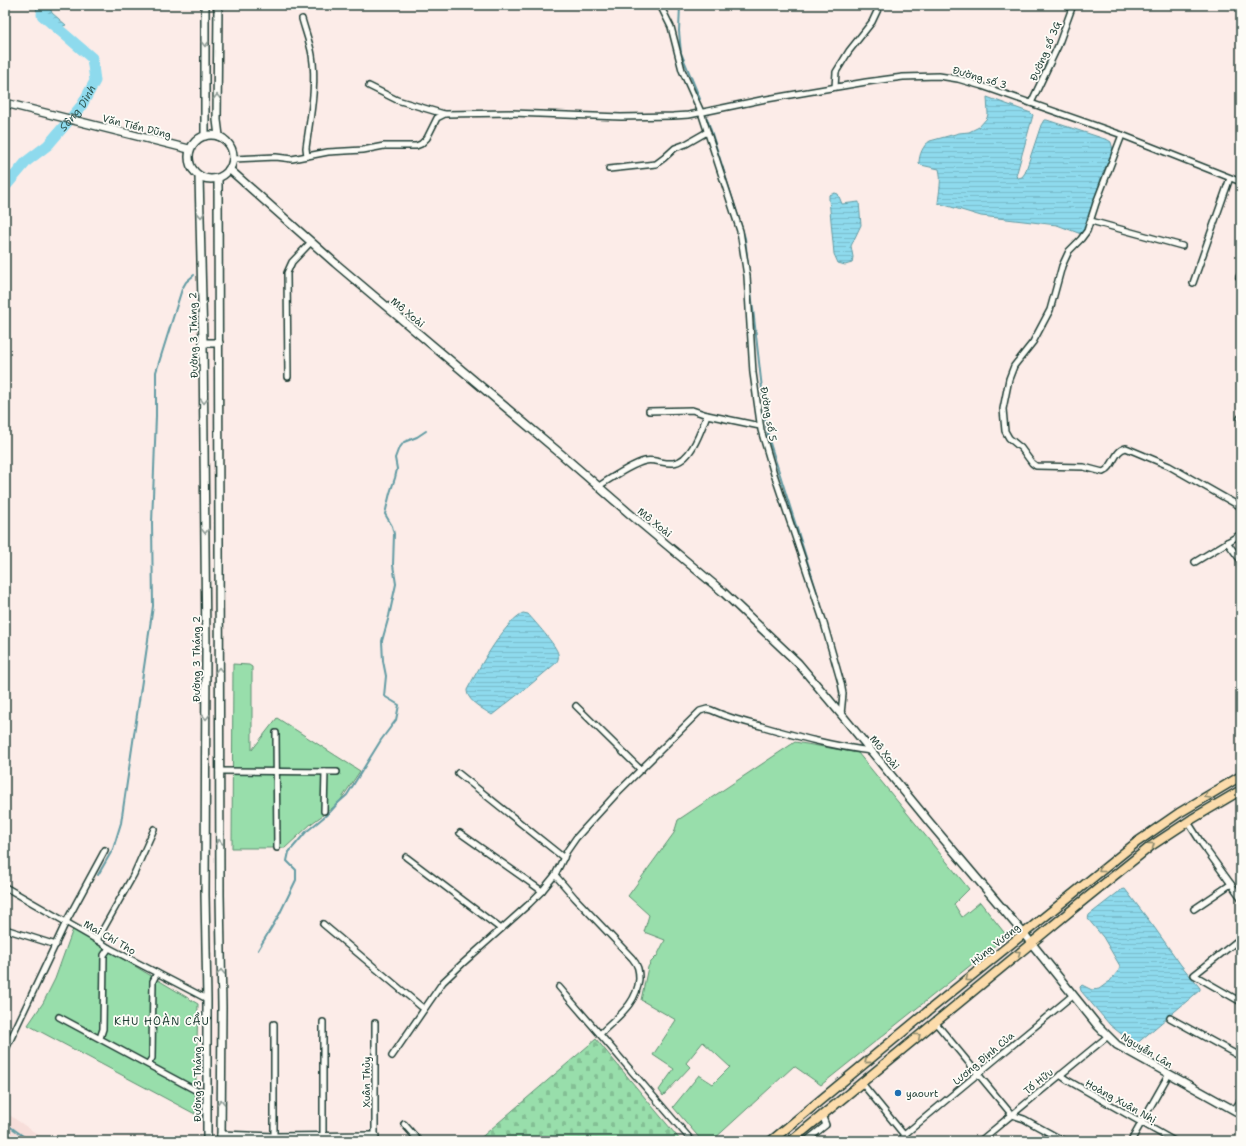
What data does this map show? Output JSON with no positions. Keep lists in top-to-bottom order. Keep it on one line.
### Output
{"streets":{"main road":["Văn Tiến Dũng","Mô Xoài","Đường 3 Tháng 2","Hùng Vương","Nguyễn Lân"],"street":["Đường số 3G","Đường số 3","Đường số 5","Mai Chí Thọ","Lương Định Của","Tố Hữu","Xuân Thủy","Hoàng Xuân Nhị"]},"crossings":[["Đường số 3G","Đường số 3"],["Đường số 3","Đường số 5"],["Văn Tiến Dũng","Mô Xoài"],["Văn Tiến Dũng","Đường 3 Tháng 2"],["Mô Xoài","Đường 3 Tháng 2"],["Mô Xoài","Đường số 5"],["Mô Xoài","Hùng Vương"],["Mô Xoài","Nguyễn Lân"],["Đường 3 Tháng 2","Mai Chí Thọ"],["Nguyễn Lân","Lương Định Của"],["Nguyễn Lân","Tố Hữu"],["Tố Hữu","Hoàng Xuân Nhị"]],"districts":["KHU HOÀN CẦU"],"water":["Sông Dinh"],"places":["yaourt"]}
